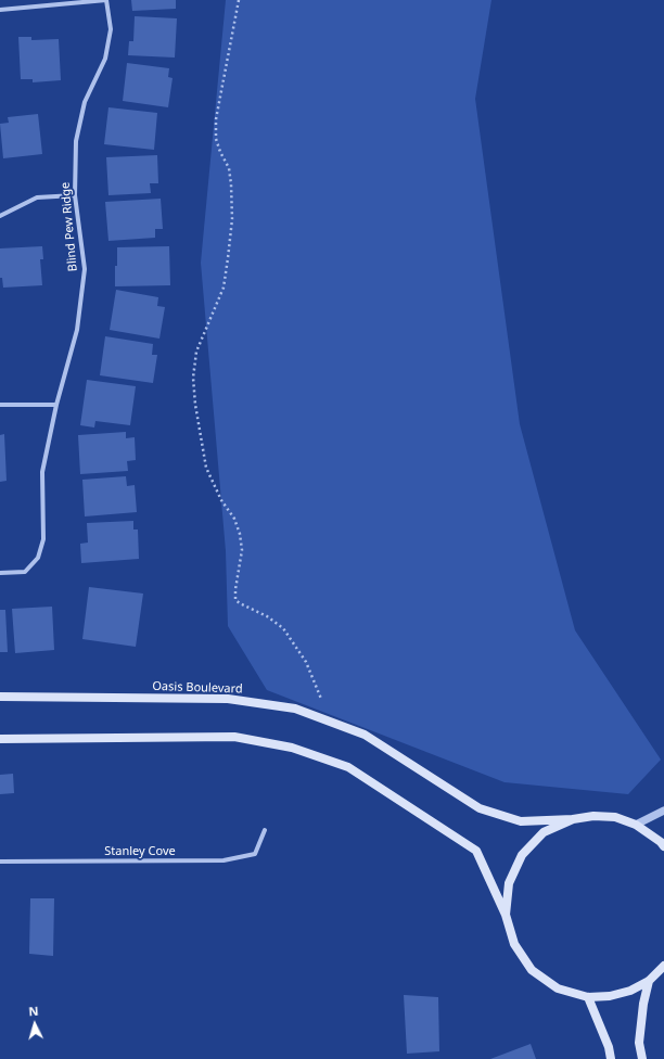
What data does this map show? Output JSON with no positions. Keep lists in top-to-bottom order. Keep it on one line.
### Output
{"streets":{"main road":["Oasis Boulevard"],"street":["Blind Pew Ridge","Stanley Cove"]},"north":"top"}
